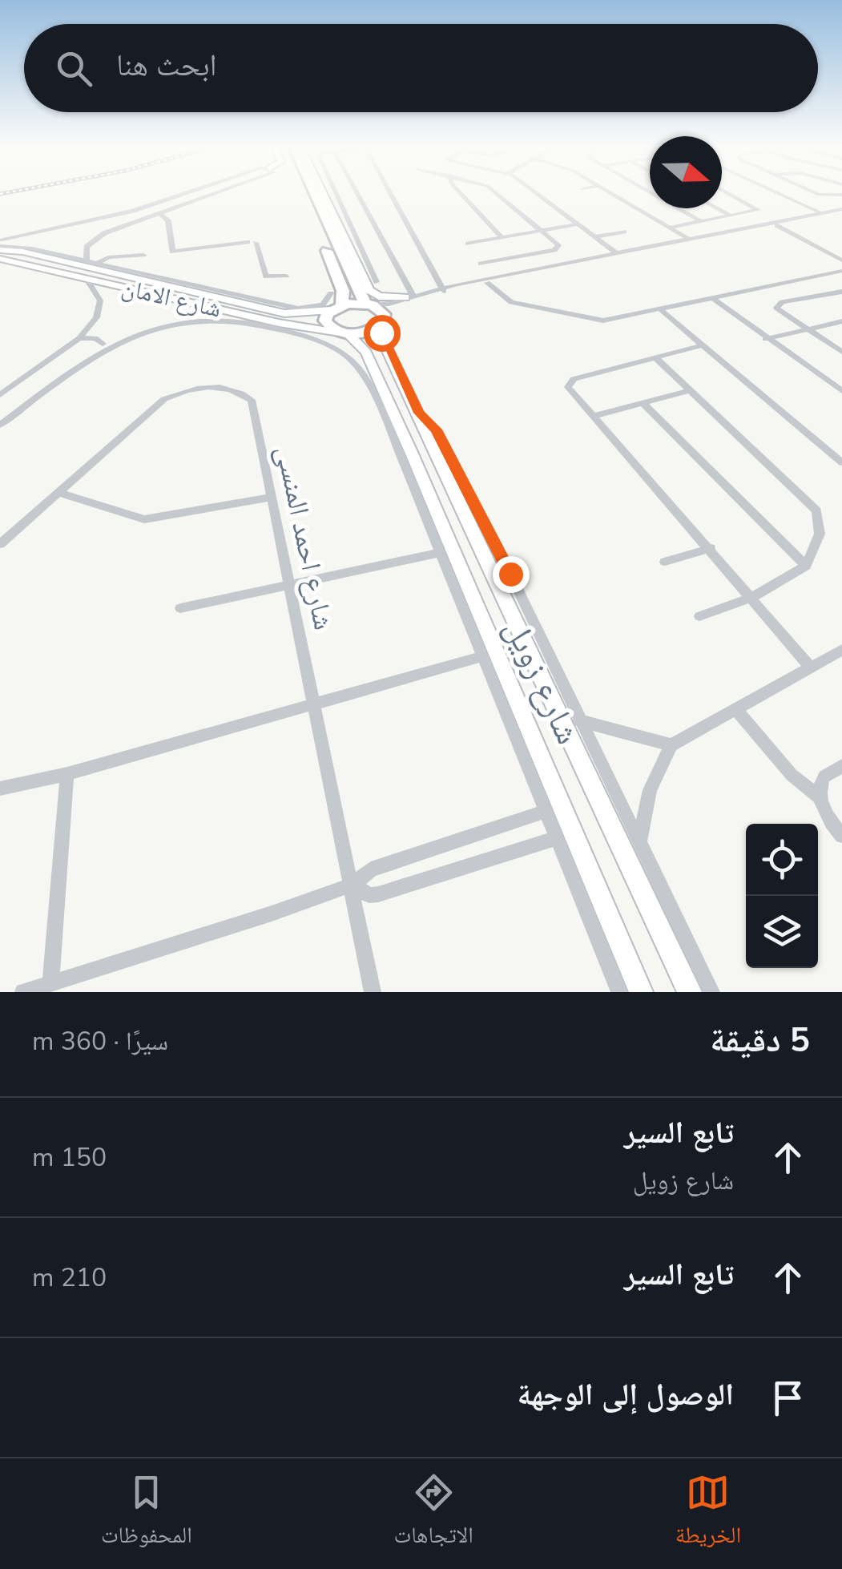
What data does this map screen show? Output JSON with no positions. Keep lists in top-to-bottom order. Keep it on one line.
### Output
{"streets":{"street":["شارع الامان","شارع احمد المنسى","شارع زويل"]},"crossings":[["شارع الامان","شارع زويل"]],"north":"right","page":{"search":"ابحث هنا","heading":["5 دقيقة","سيرًا · 360 m"],"list":[["تابع السير","شارع زويل","150 m"],["تابع السير","210 m"],"الوصول إلى الوجهة"],"nav":["الخريطة","الاتجاهات","المحفوظات"]}}
